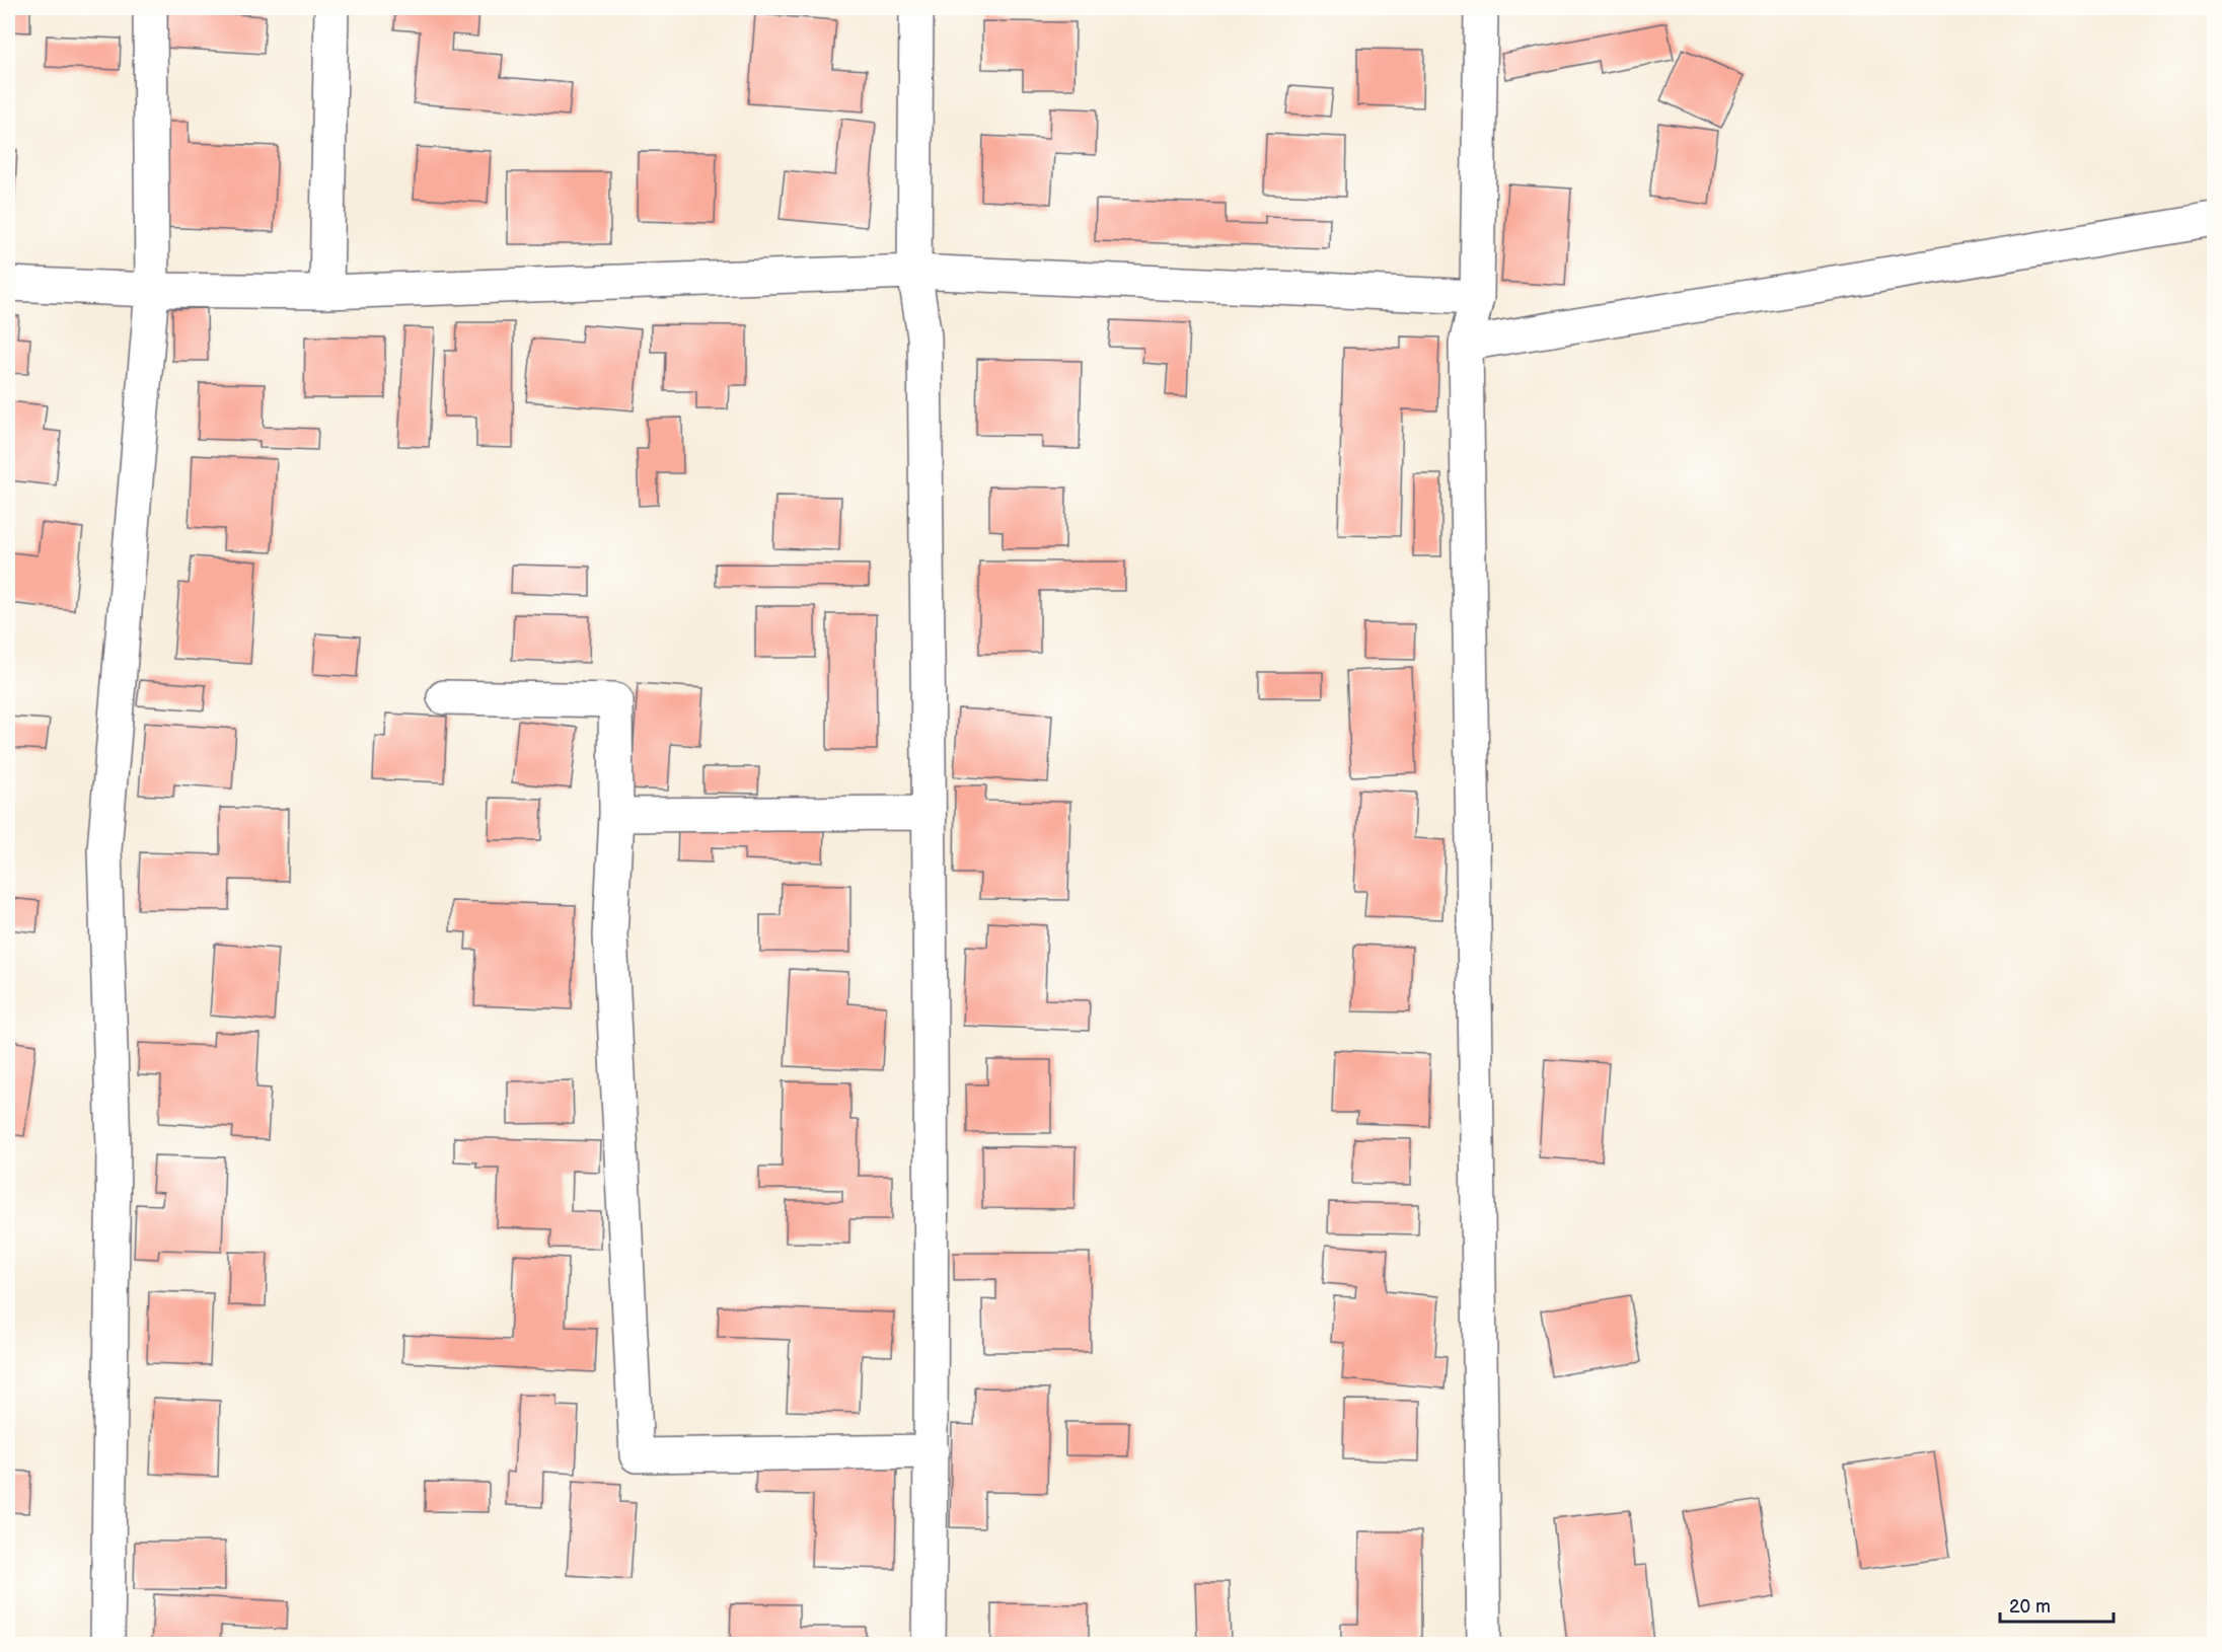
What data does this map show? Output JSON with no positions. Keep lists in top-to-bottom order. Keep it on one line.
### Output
{"scale_bar":"20 m"}
